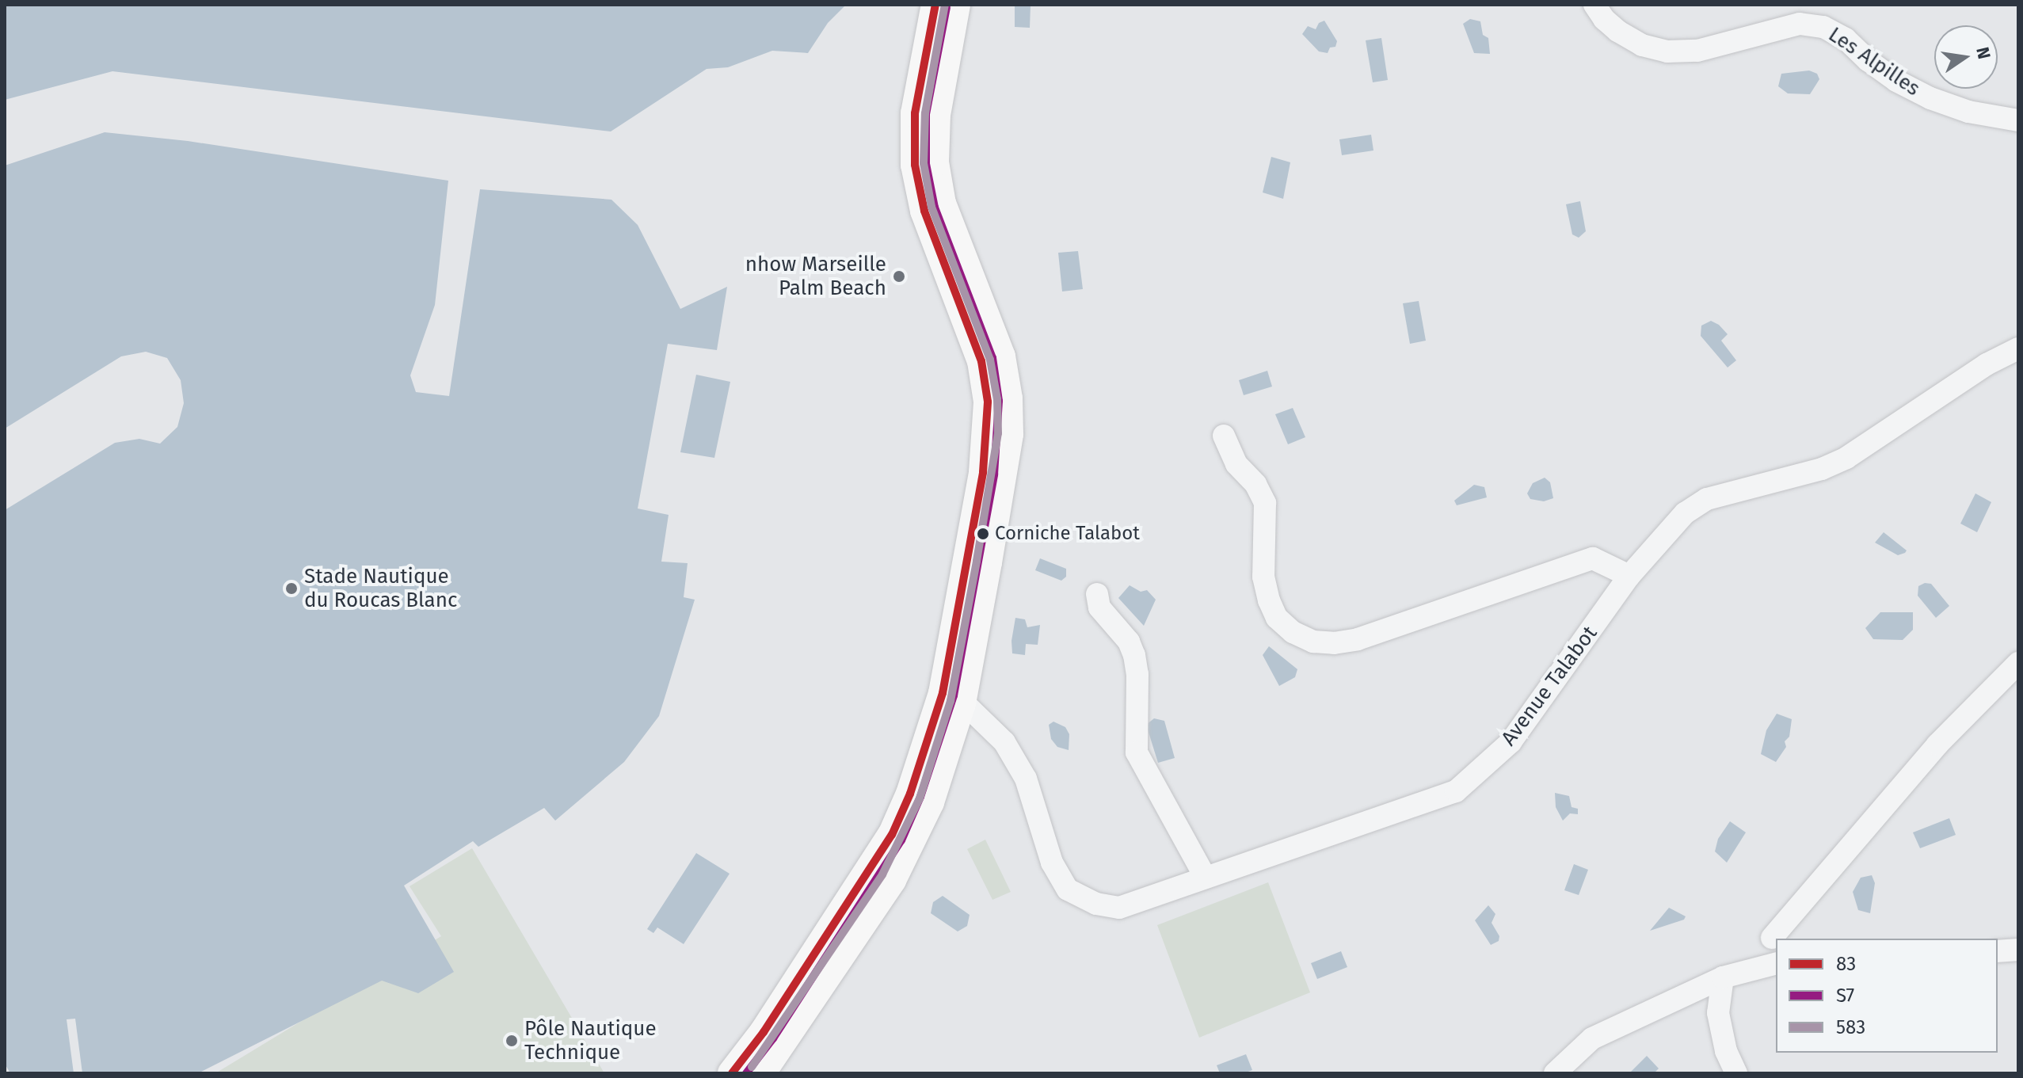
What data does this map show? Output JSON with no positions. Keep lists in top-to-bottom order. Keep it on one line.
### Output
{"streets":{"street":["Les Alpilles","Avenue Talabot"]},"places":["nhow Marseille Palm Beach","Corniche Talabot","Stade Nautique du Roucas Blanc","Pôle Nautique Technique"],"lines":["transit line 83","transit line 583","transit line S7"],"legend":["83","S7","583"],"north":"right"}
